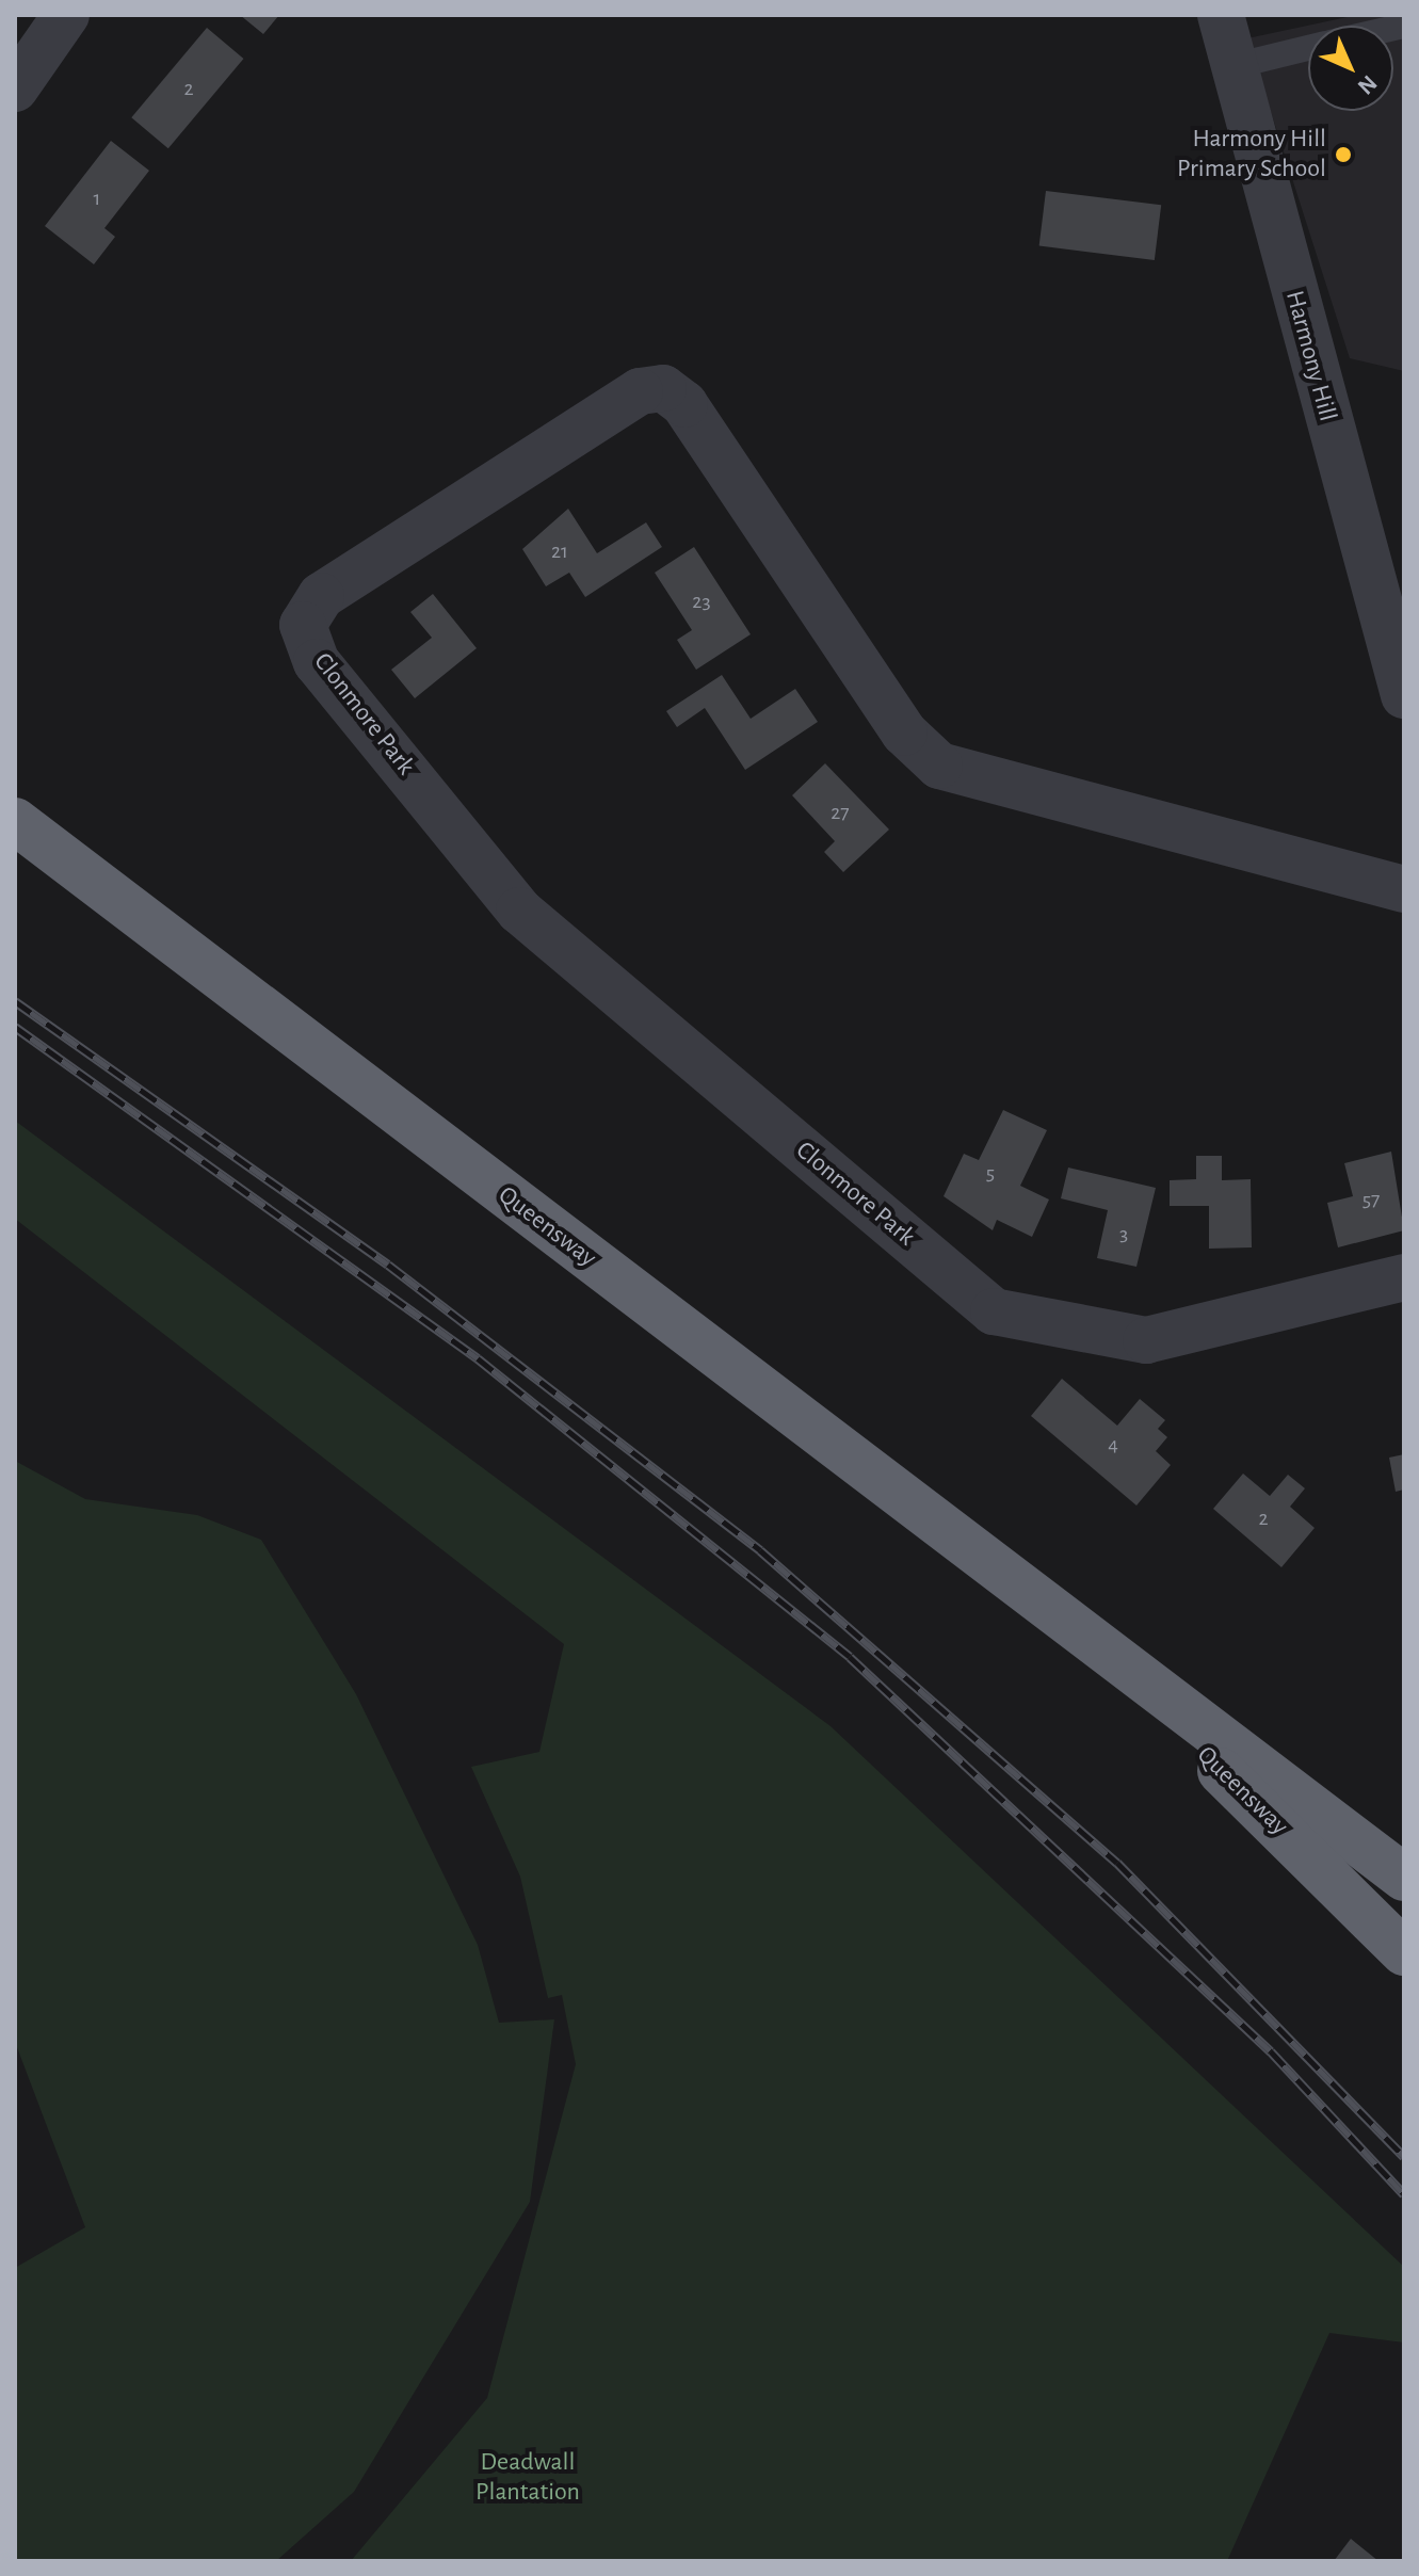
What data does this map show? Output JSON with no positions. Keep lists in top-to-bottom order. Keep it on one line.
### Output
{"streets":{"highway":["Queensway"],"street":["Harmony Hill","Clonmore Park"]},"parks":["Deadwall Plantation"],"places":["Harmony Hill Primary School"],"house_numbers":["2","1","21","23","27","5","57","3","4","2"],"north":"bottom right"}
